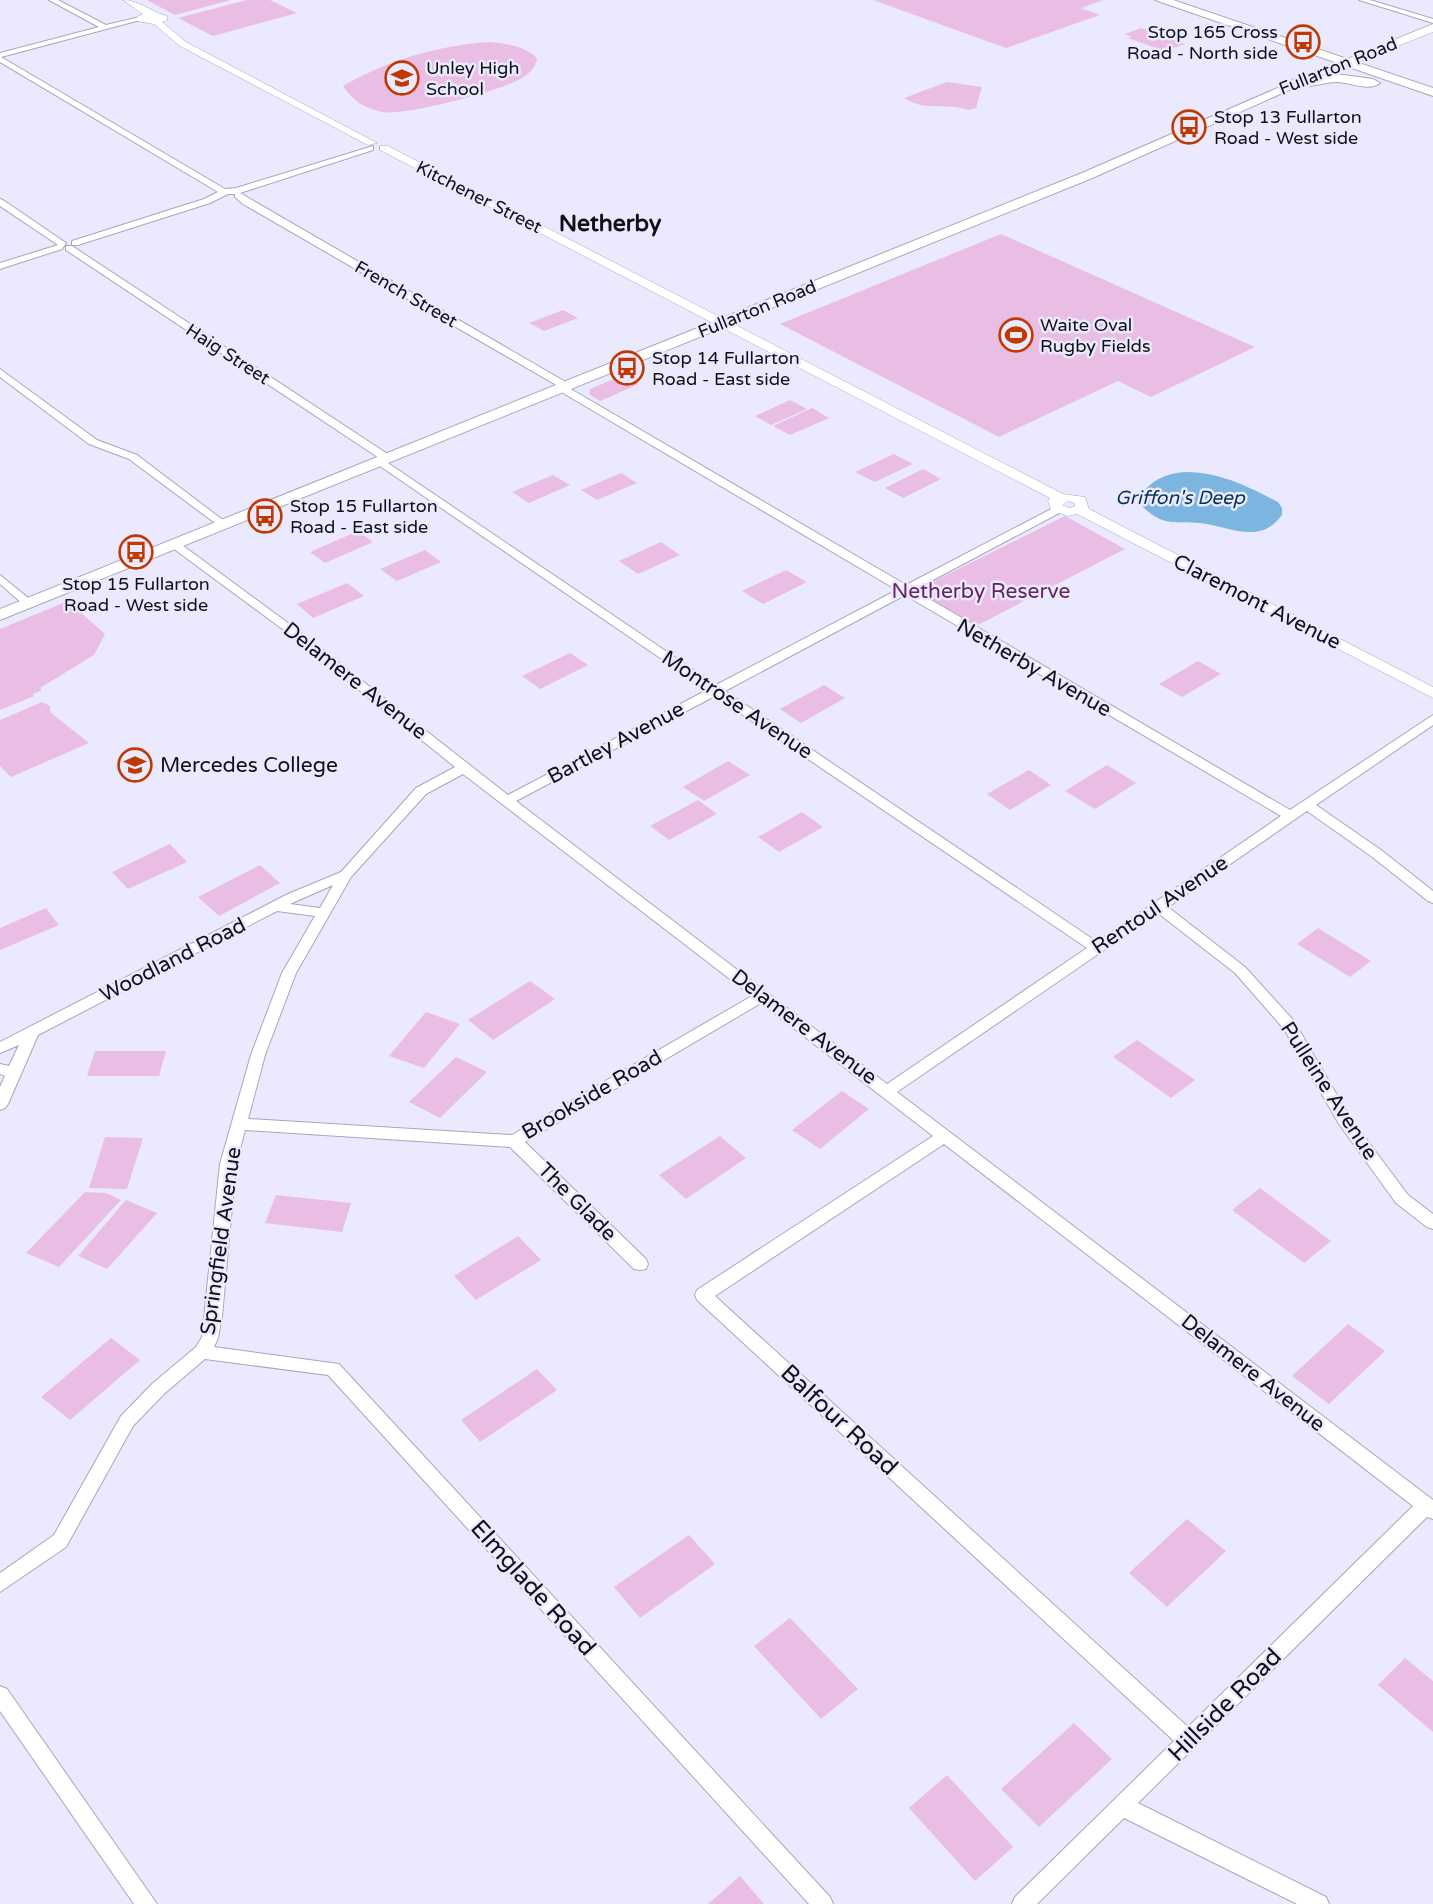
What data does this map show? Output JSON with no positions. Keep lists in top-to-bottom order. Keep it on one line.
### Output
{"streets":{"main road":["Fullarton Road"],"street":["Kitchener Street","French Street","Haig Street","Claremont Avenue","Netherby Avenue","Delamere Avenue","Montrose Avenue","Bartley Avenue","Rentoul Avenue","Woodland Road","Pulleine Avenue","Brookside Road","The Glade","Springfield Avenue","Balfour Road","Elmglade Road","Hillside Road"]},"crossings":[["Fullarton Road","Kitchener Street"],["Fullarton Road","French Street"],["Fullarton Road","Haig Street"],["Fullarton Road","Netherby Avenue"],["Fullarton Road","Delamere Avenue"],["Fullarton Road","Montrose Avenue"],["French Street","Netherby Avenue"],["Haig Street","Montrose Avenue"],["Claremont Avenue","Bartley Avenue"],["Netherby Avenue","Bartley Avenue"],["Netherby Avenue","Rentoul Avenue"],["Delamere Avenue","Bartley Avenue"],["Delamere Avenue","Rentoul Avenue"],["Delamere Avenue","Brookside Road"],["Delamere Avenue","Springfield Avenue"],["Delamere Avenue","Balfour Road"],["Delamere Avenue","Hillside Road"],["Montrose Avenue","Bartley Avenue"],["Montrose Avenue","Rentoul Avenue"],["Rentoul Avenue","Pulleine Avenue"],["Woodland Road","Springfield Avenue"],["Brookside Road","The Glade"],["Brookside Road","Springfield Avenue"],["Springfield Avenue","Elmglade Road"],["Balfour Road","Hillside Road"]],"districts":["Netherby"],"water":["Griffon's Deep"],"parks":["Netherby Reserve"],"places":{"bus stop":["Stop 165 Cross Road - North side","Stop 13 Fullarton Road - West side","Stop 14 Fullarton Road - East side","Stop 15 Fullarton Road - East side","Stop 15 Fullarton Road - West side"],"school or university":["Unley High School","Mercedes College"],"sports":["Waite Oval Rugby Fields"]}}
